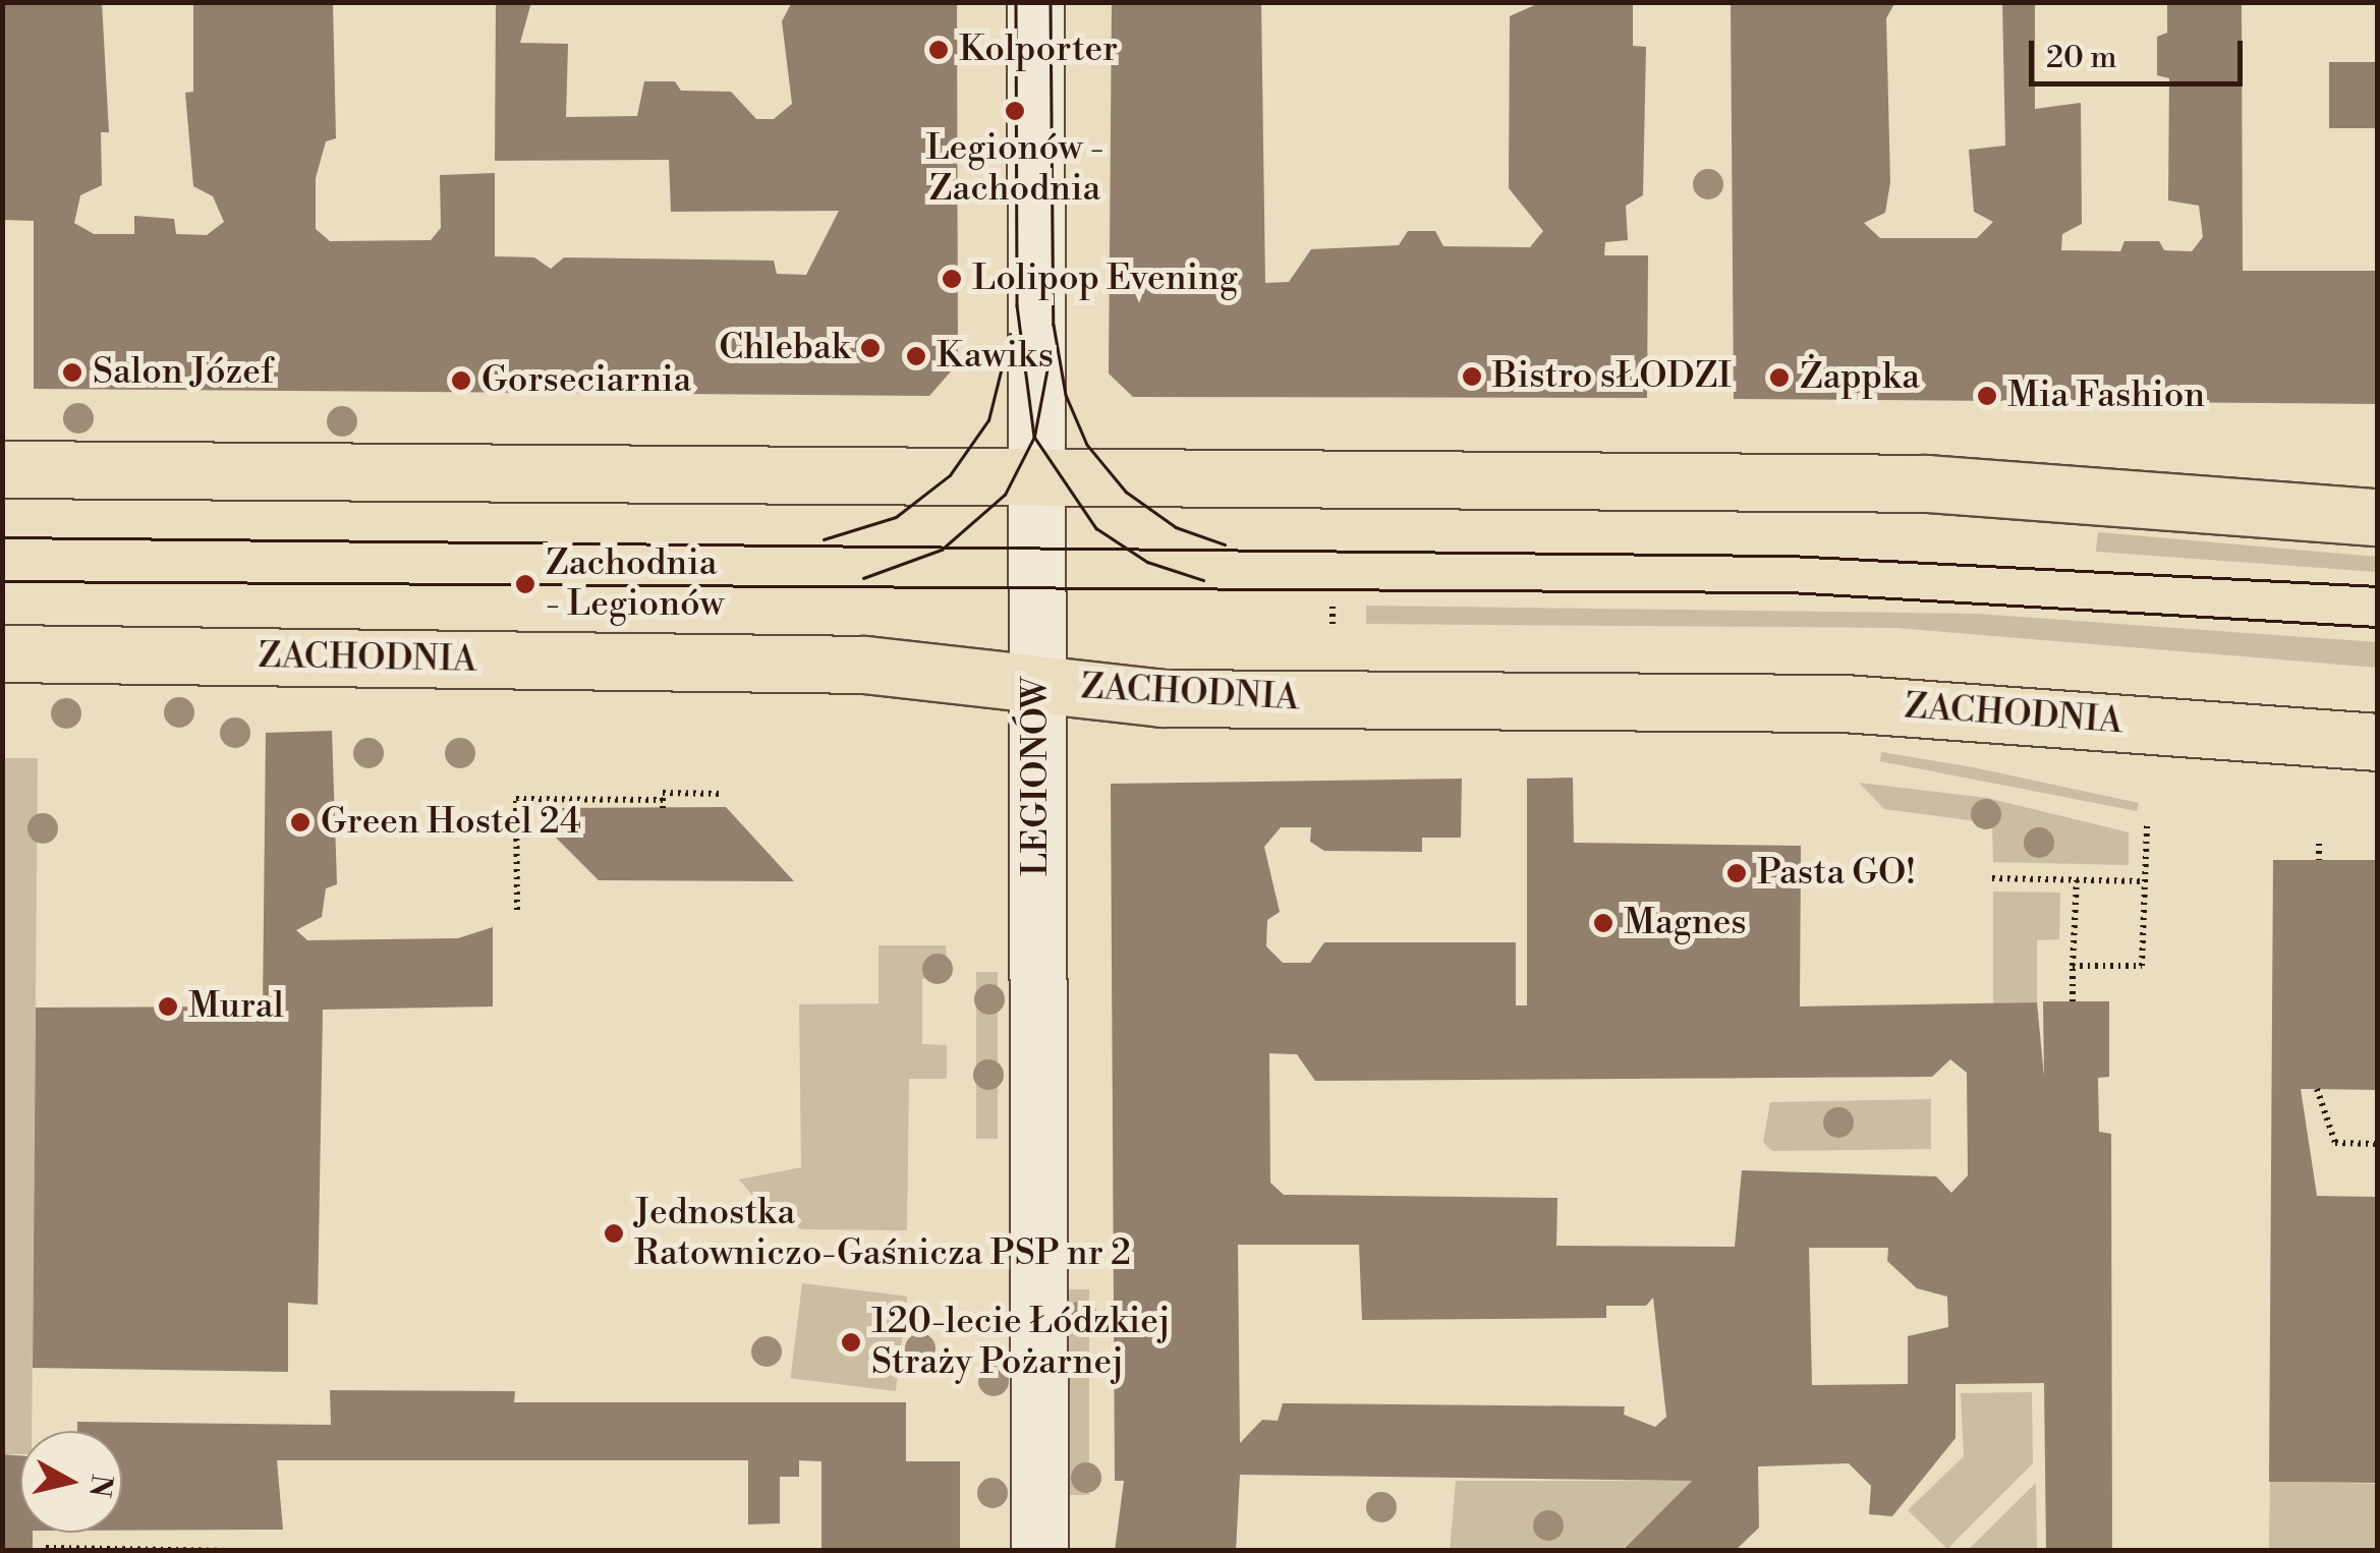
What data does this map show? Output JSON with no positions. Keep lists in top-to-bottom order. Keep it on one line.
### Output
{"streets":{"main road":["ZACHODNIA"],"street":["LEGIONÓW"]},"crossings":[["ZACHODNIA","LEGIONÓW"]],"places":["Kolporter","Legionów - Zachodnia","Lolipop Evening","Chlebak","Kawiks","Salon Józef","Bistro sŁODZI","Żappka","Gorseciarnia","Mia Fashion","Zachodnia - Legionów","Green Hostel 24","Pasta GO!","Magnes","Mural","Jednostka Ratowniczo-Gaśnicza PSP nr 2","120-lecie Łódzkiej Straży Pożarnej"],"scale_bar":"20 m","north":"right"}
